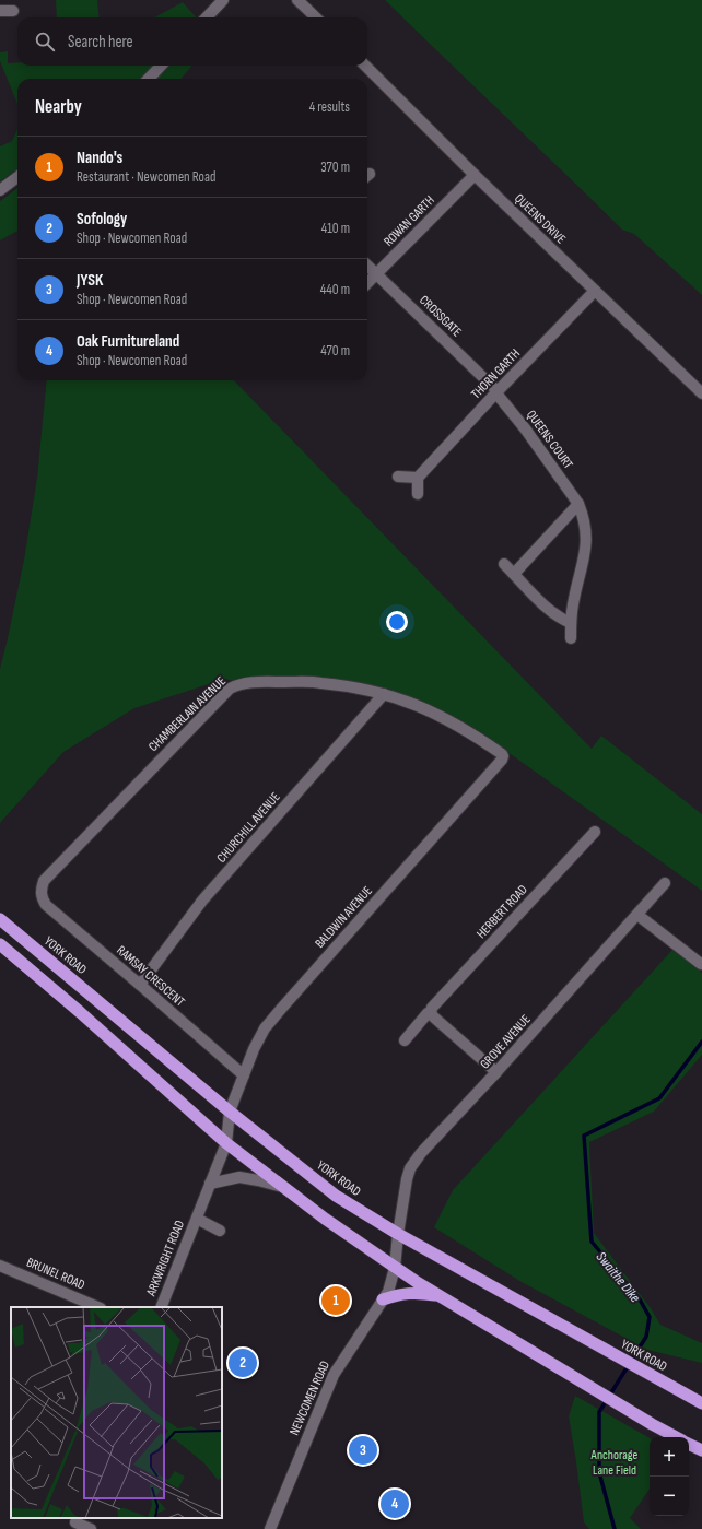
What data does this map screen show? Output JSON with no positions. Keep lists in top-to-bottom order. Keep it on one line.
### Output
{"streets":{"highway":["YORK ROAD"],"street":["QUEENS DRIVE","ROWAN GARTH","CROSSGATE","THORN GARTH","QUEENS COURT","CHAMBERLAIN AVENUE","CHURCHILL AVENUE","HERBERT ROAD","BALDWIN AVENUE","RAMSAY CRESCENT","GROVE AVENUE","ARKWRIGHT ROAD","BRUNEL ROAD","NEWCOMEN ROAD"]},"crossings":[["QUEENS DRIVE","ROWAN GARTH"],["QUEENS DRIVE","THORN GARTH"],["ROWAN GARTH","CROSSGATE"],["CROSSGATE","THORN GARTH"],["CROSSGATE","QUEENS COURT"],["THORN GARTH","QUEENS COURT"],["CHAMBERLAIN AVENUE","CHURCHILL AVENUE"],["CHAMBERLAIN AVENUE","BALDWIN AVENUE"],["CHAMBERLAIN AVENUE","RAMSAY CRESCENT"],["CHURCHILL AVENUE","RAMSAY CRESCENT"],["BALDWIN AVENUE","YORK ROAD"],["BALDWIN AVENUE","RAMSAY CRESCENT"],["BALDWIN AVENUE","ARKWRIGHT ROAD"],["YORK ROAD","GROVE AVENUE"],["YORK ROAD","ARKWRIGHT ROAD"],["YORK ROAD","NEWCOMEN ROAD"],["GROVE AVENUE","NEWCOMEN ROAD"]],"water":["Swaithe Dike"],"parks":["Anchorage Lane Field"],"page":{"search":"Search here","heading":["Nearby","4 results"],"list":[{"mark":"1","name":"Nando's","note":"Restaurant · Newcomen Road","value":"370 m"},{"mark":"2","name":"Sofology","note":"Shop · Newcomen Road","value":"410 m"},{"mark":"3","name":"JYSK","note":"Shop · Newcomen Road","value":"440 m"},{"mark":"4","name":"Oak Furnitureland","note":"Shop · Newcomen Road","value":"470 m"}],"pins":["1","2","3","4"],"map_buttons":["+","−"]}}
